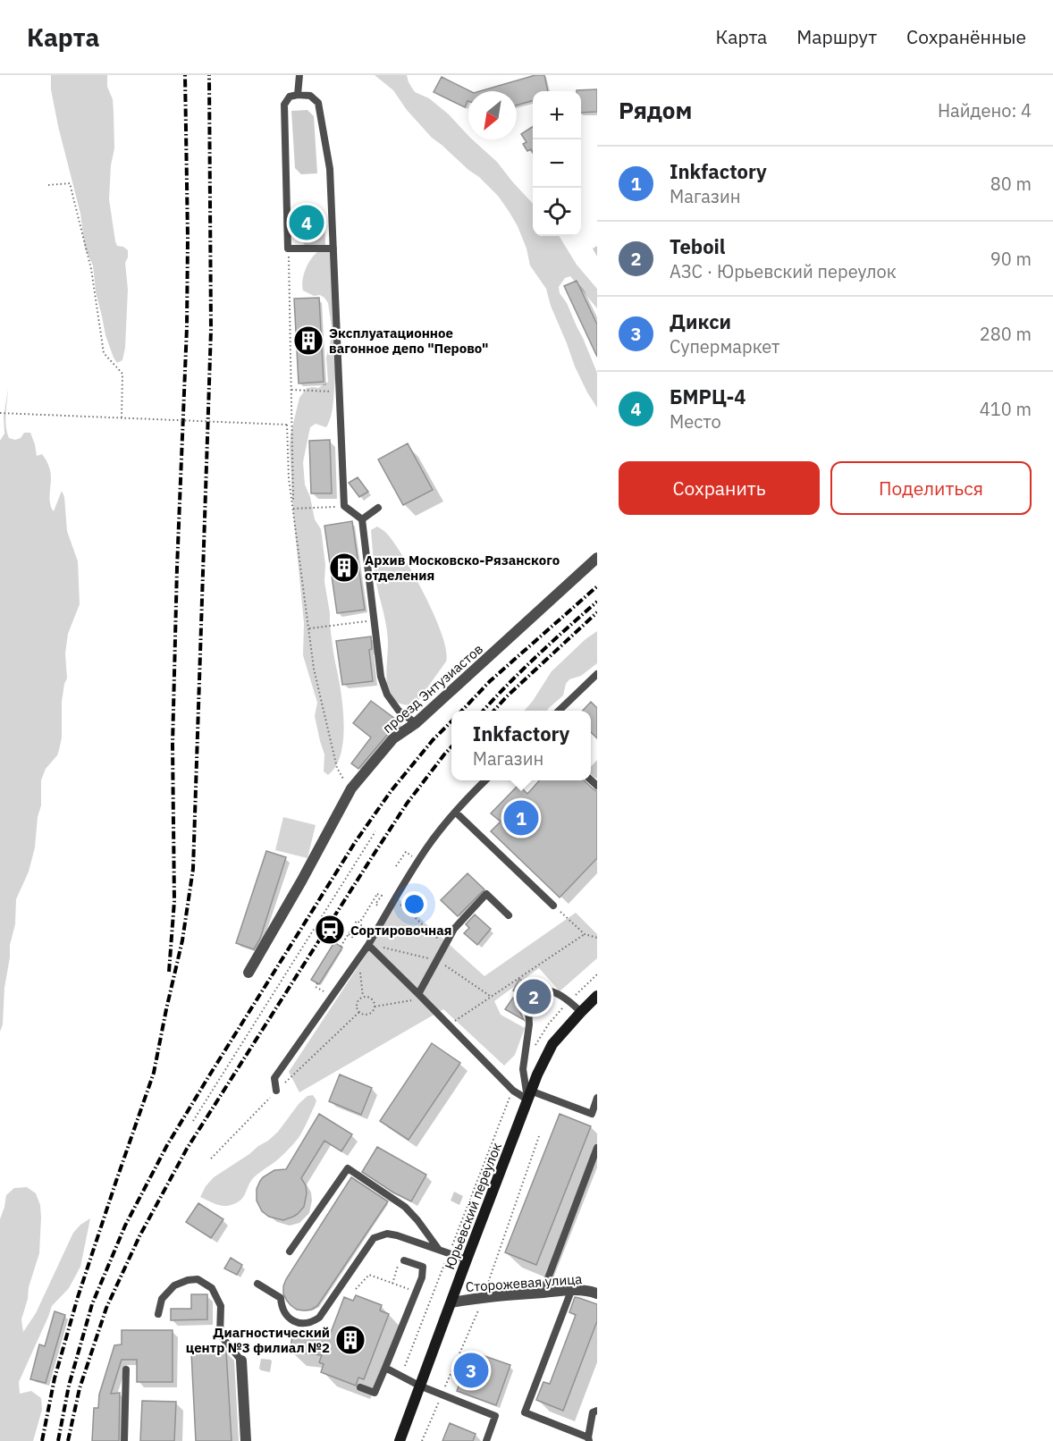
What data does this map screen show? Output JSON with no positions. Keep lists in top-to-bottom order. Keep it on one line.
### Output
{"streets":{"street":["проезд Энтузиастов","Юрьевский переулок","Сторожевая улица"]},"crossings":[["Юрьевский переулок","Сторожевая улица"]],"places":{"building":["Эксплуатационное вагонное депо \"Перово\"","Архив Московско-Рязанского отделения","Диагностический центр №3 филиал №2"],"station":["Сортировочная"]},"north":"bottom left","page":{"header":"Карта","nav":["Карта","Маршрут","Сохранённые"],"heading":["Рядом","Найдено: 4"],"map_buttons":["+","−"],"list":[{"mark":"1","name":"Inkfactory","note":"Магазин","value":"80 m"},{"mark":"2","name":"Teboil","note":"АЗС · Юрьевский переулок","value":"90 m"},{"mark":"3","name":"Дикси","note":"Супермаркет","value":"280 m"},{"mark":"4","name":"БМРЦ-4","note":"Место","value":"410 m"}],"pins":["4","1","2","3"],"buttons":["Сохранить","Поделиться"],"popup":["Inkfactory","Магазин"]}}
